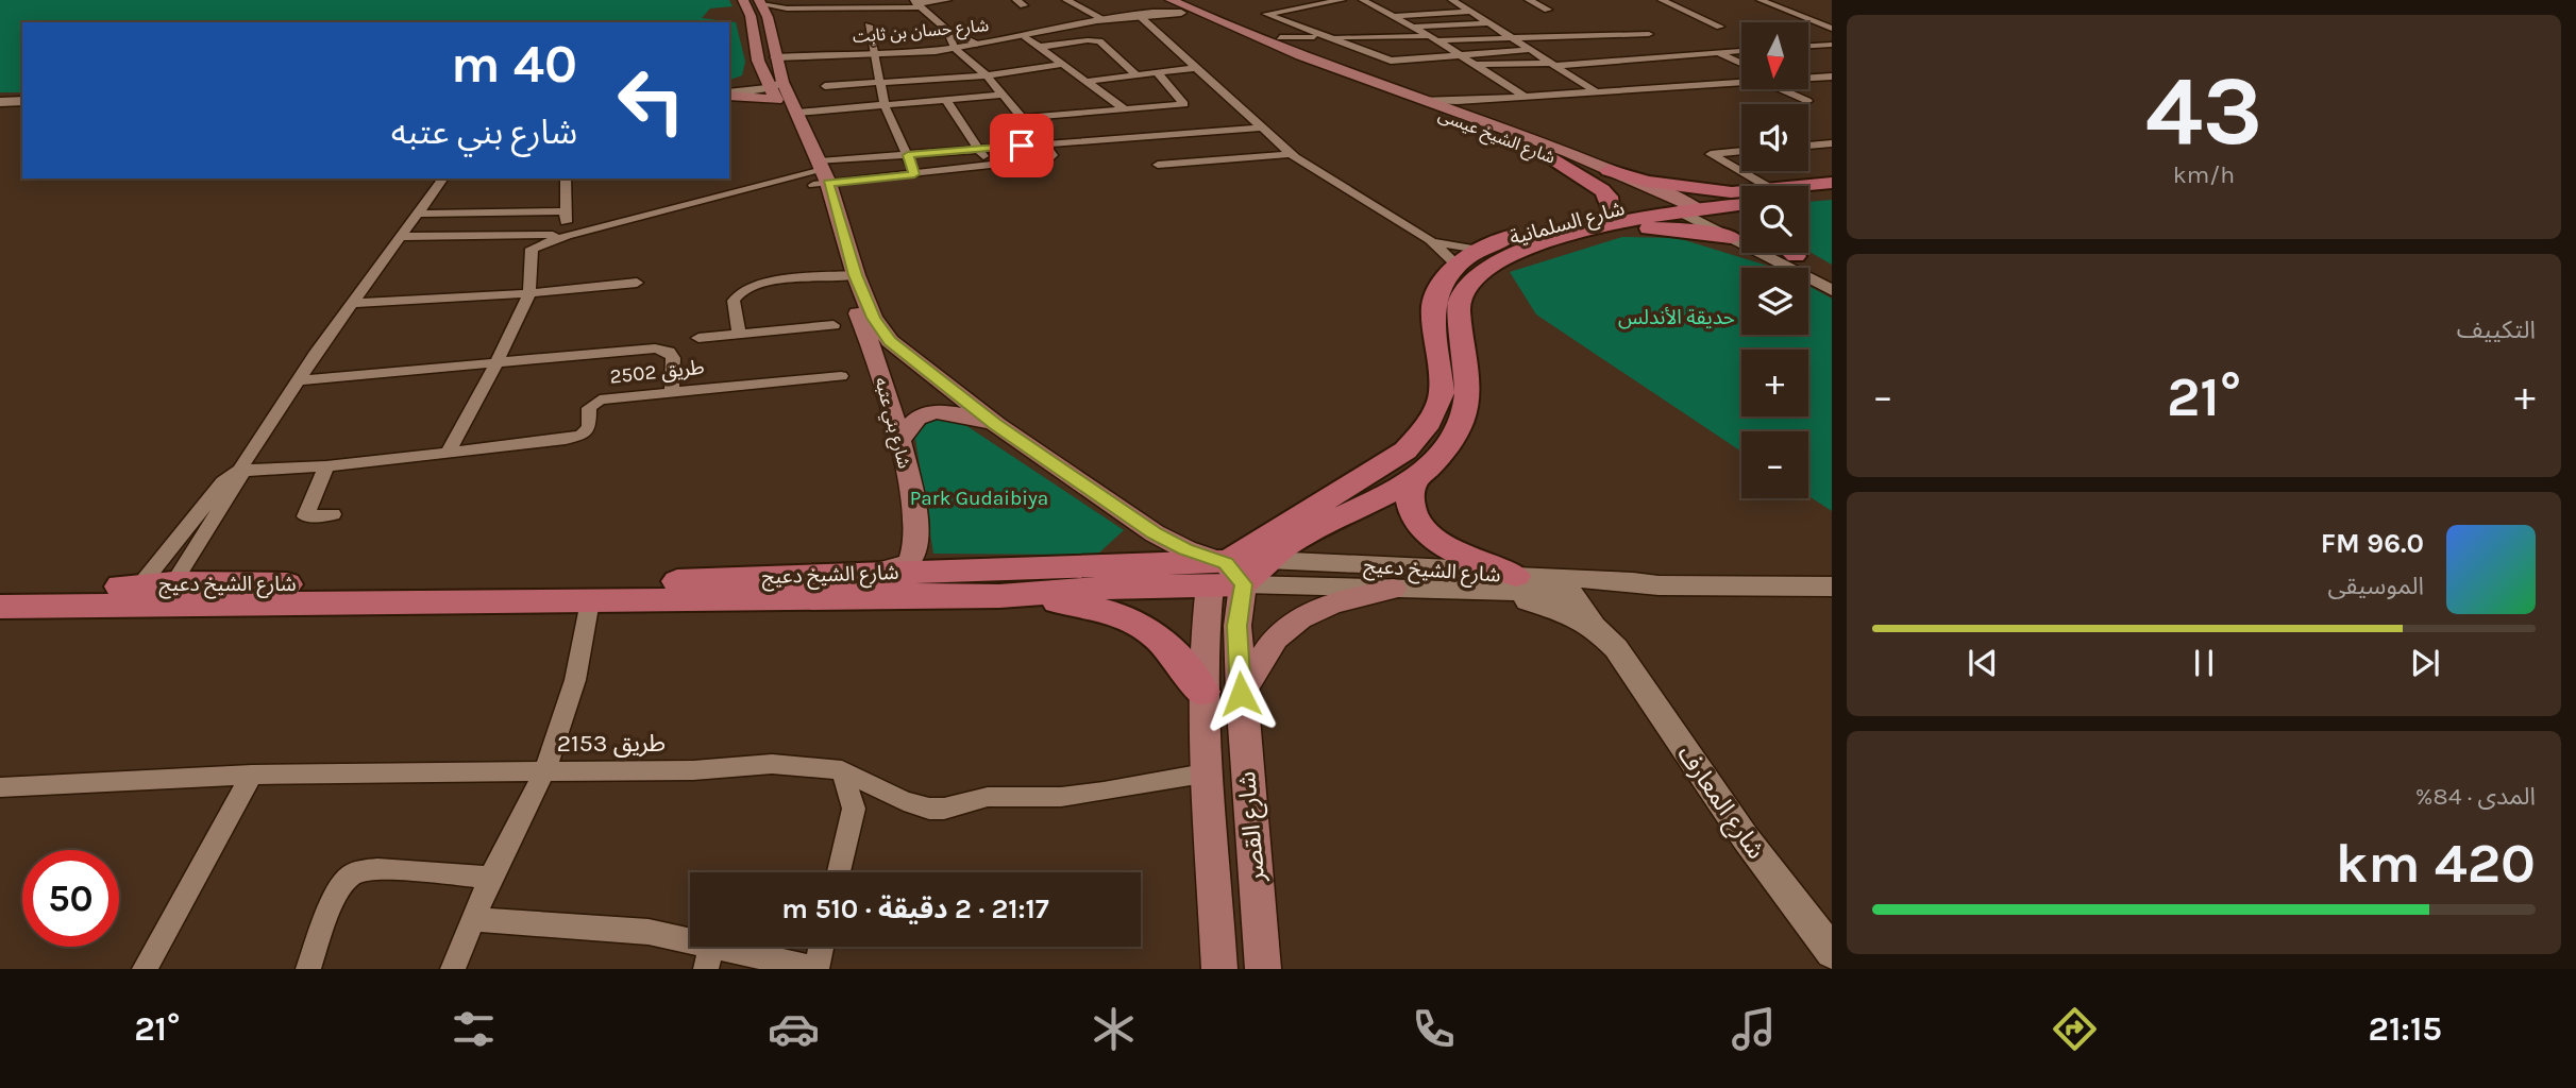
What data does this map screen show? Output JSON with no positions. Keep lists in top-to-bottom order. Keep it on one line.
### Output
{"streets":{"main road":["شارع الشيخ عيسى","شارع السلمانية","شارع بني عتبه","شارع الشيخ دعيج","شارع القصر"],"street":["شارع حسان بن ثابت","طريق 2502","طريق 2153","شارع المعارف"]},"crossings":[["شارع حسان بن ثابت","شارع الشيخ عيسى"],["شارع حسان بن ثابت","شارع بني عتبه"],["شارع الشيخ عيسى","شارع السلمانية"],["شارع السلمانية","شارع بني عتبه"],["شارع السلمانية","شارع الشيخ دعيج"],["شارع السلمانية","شارع القصر"],["شارع بني عتبه","شارع الشيخ دعيج"],["شارع بني عتبه","شارع القصر"],["شارع الشيخ دعيج","شارع المعارف"],["شارع الشيخ دعيج","شارع القصر"],["طريق 2153","شارع القصر"]],"parks":["حديقة الأندلس","Park Gudaibiya"],"north":"bottom","page":{"tile":[["43","km/h"],"التكييف",["المدى · 84%","420 km"]],"map_buttons":["+","−"],"turn":["40 m","شارع بني عتبه"],"heat":["−","21°","+"],"song":["96.0 FM","الموسيقى"],"limit":"50","trip":"21:17 · 2 دقيقة · 510 m","tabs":["21:15","21°"]}}
